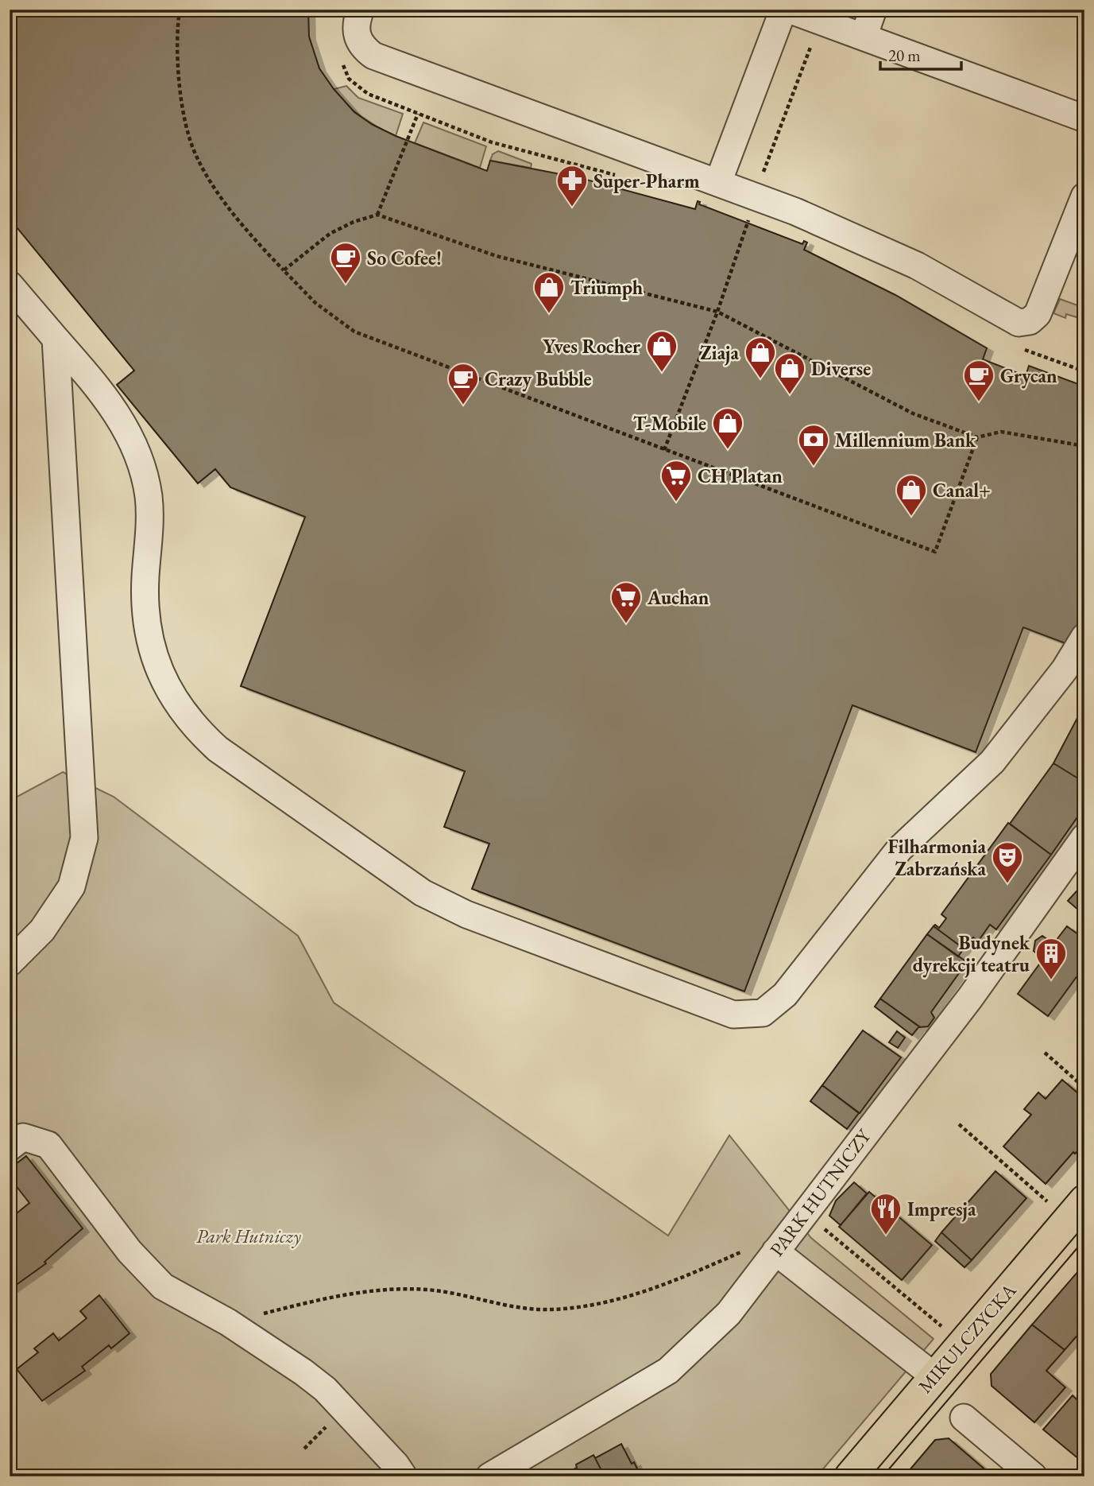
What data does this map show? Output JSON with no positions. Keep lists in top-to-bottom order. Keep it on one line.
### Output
{"streets":{"main road":["MIKULCZYCKA"],"street":["PARK HUTNICZY"]},"parks":["Park Hutniczy"],"places":{"pharmacy":["Super-Pharm"],"cafe":["So Cofee!","Grycan","Crazy Bubble"],"shop":["Triumph","Yves Rocher","Ziaja","Diverse","T-Mobile","Canal+"],"bank":["Millennium Bank"],"supermarket":["CH Platan","Auchan"],"theatre":["Filharmonia Zabrzańska"],"building":["Budynek dyrekcji teatru"],"restaurant":["Impresja"]},"scale_bar":"20 m"}
